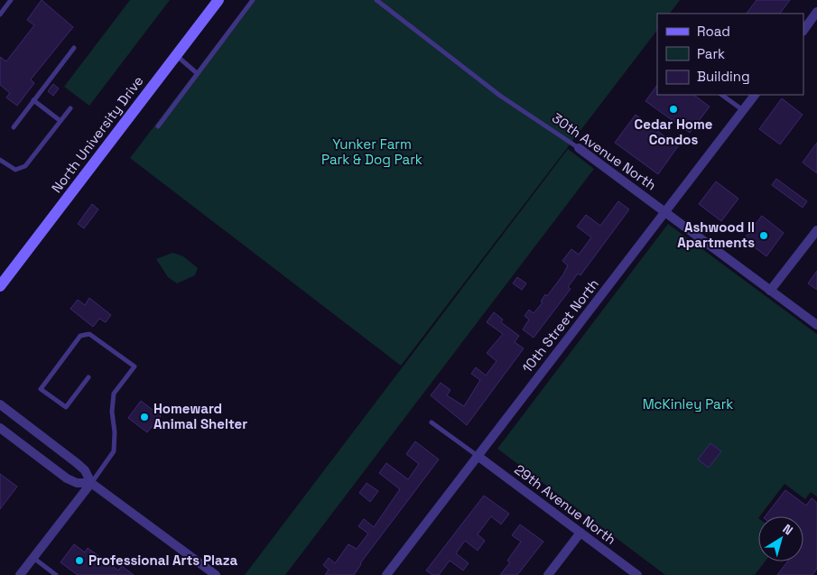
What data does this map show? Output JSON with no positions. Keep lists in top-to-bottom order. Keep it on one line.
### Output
{"streets":{"main road":["North University Drive"],"street":["30th Avenue North","10th Street North","29th Avenue North"]},"crossings":[["30th Avenue North","10th Street North"],["10th Street North","29th Avenue North"]],"parks":["Yunker Farm Park & Dog Park","McKinley Park"],"places":["Cedar Home Condos","Ashwood II Apartments","Homeward Animal Shelter","Professional Arts Plaza"],"legend":["Road","Park","Building"],"north":"top right"}
